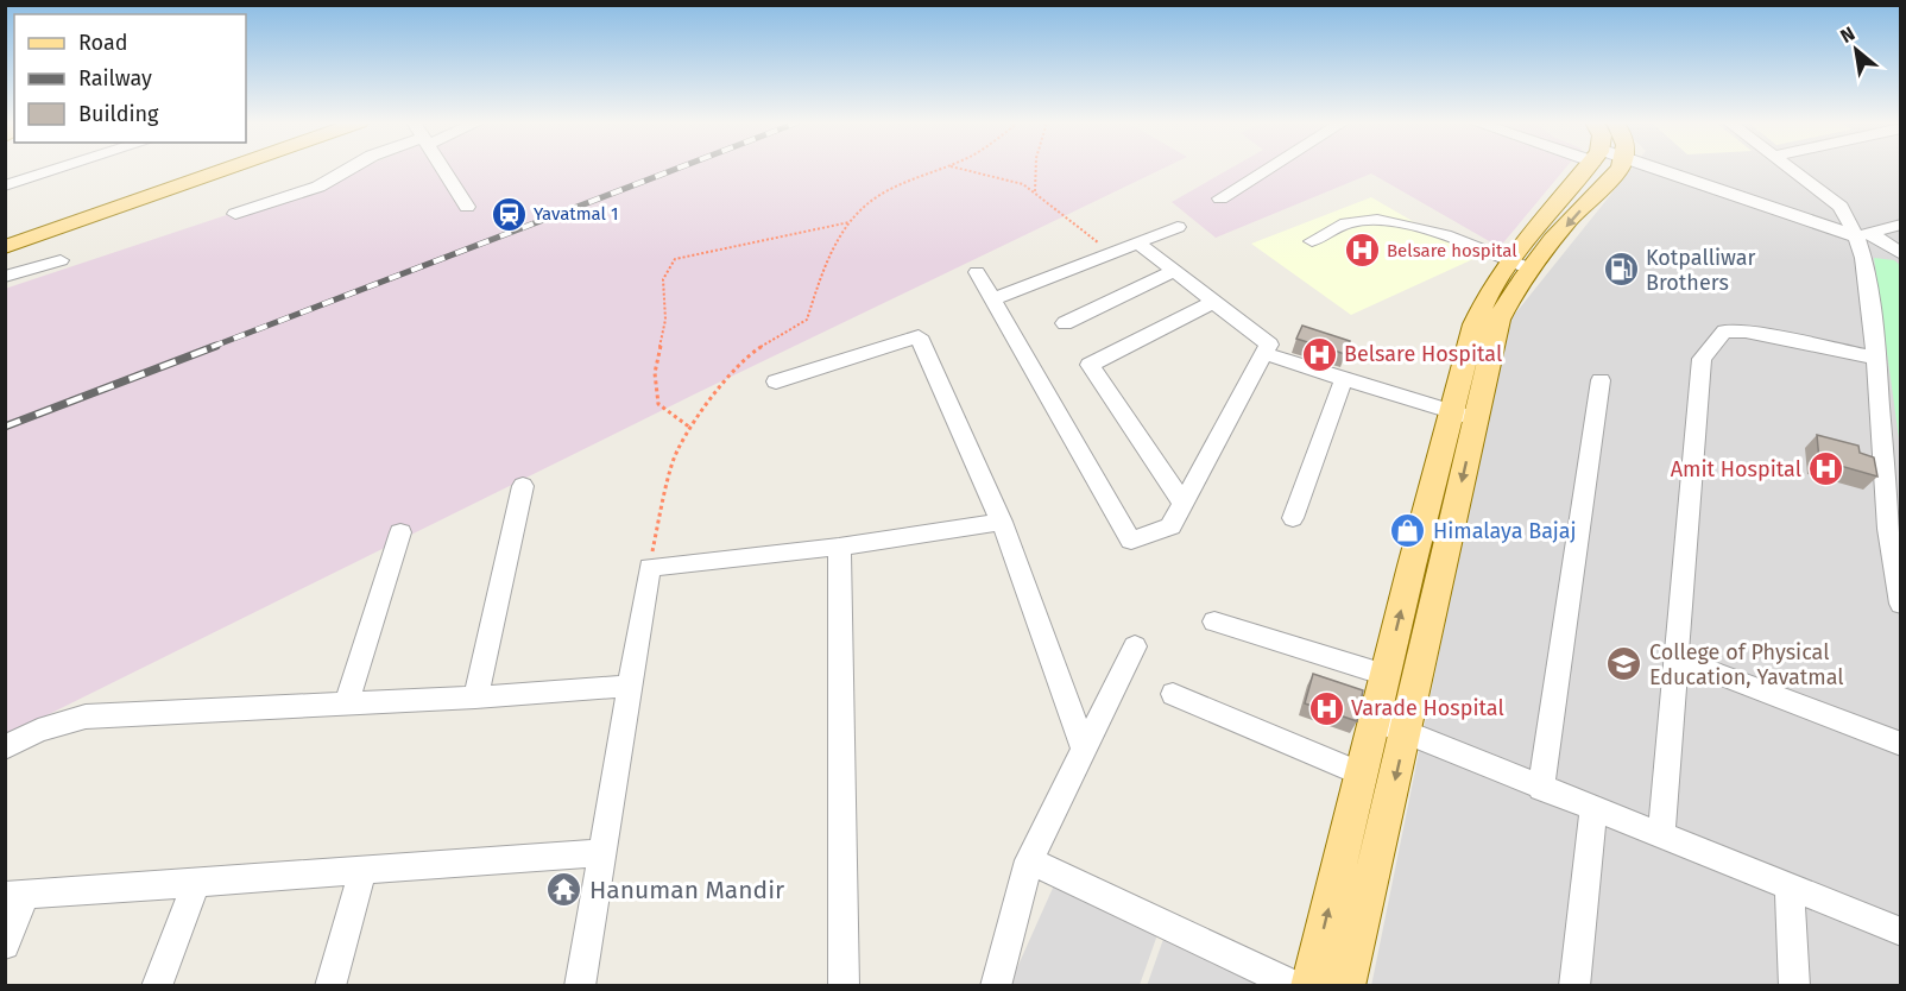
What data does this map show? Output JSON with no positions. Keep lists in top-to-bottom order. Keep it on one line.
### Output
{"places":{"station":["Yavatmal 1"],"hospital":["Belsare hospital","Belsare Hospital","Amit Hospital","Varade Hospital"],"fuel station":["Kotpalliwar Brothers"],"shop":["Himalaya Bajaj"],"school or university":["College of Physical Education, Yavatmal"],"temple":["Hanuman Mandir"]},"legend":["Road","Railway","Building"],"north":"top left"}
